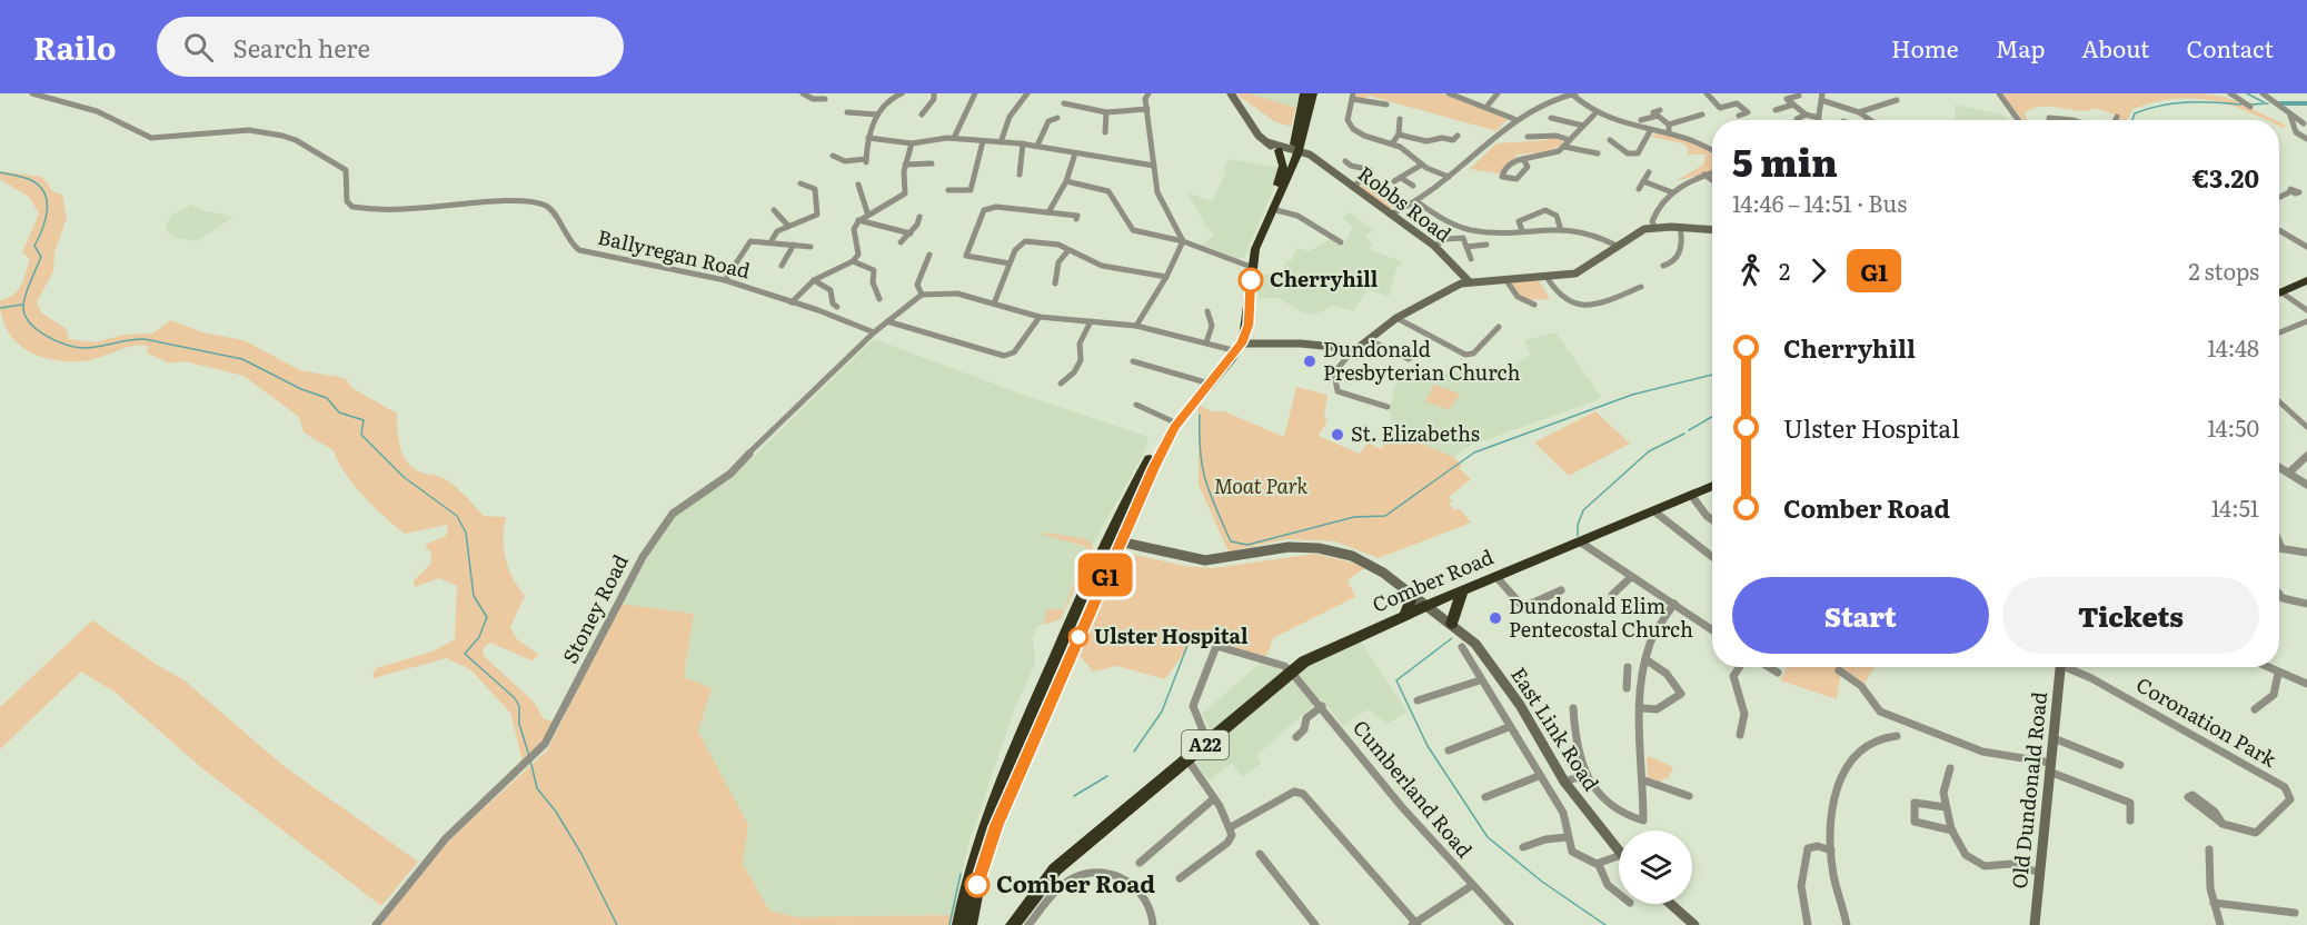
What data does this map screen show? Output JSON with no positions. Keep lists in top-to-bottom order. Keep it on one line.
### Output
{"streets":{"highway":["Comber Road","A22"],"street":["Robbs Road","Ballyregan Road","Stoney Road","Coronation Park","East Link Road","Cumberland Road","Old Dundonald Road"]},"crossings":[["Ballyregan Road","Stoney Road"],["Comber Road","East Link Road"],["Comber Road","Cumberland Road"]],"parks":["Moat Park"],"places":["Cherryhill","Dundonald Presbyterian Church","St. Elizabeths","Dundonald Elim Pentecostal Church","Ulster Hospital","Comber Road"],"lines":["bus line G1"],"page":{"header":"Railo","search":"Search here","nav":["Home","Map","About","Contact"],"on_map":"G1","heading":["5 min","14:46 – 14:51 · Bus","€3.20"],"legs":["2","G1","2 stops"],"list":[{"name":"Cherryhill","value":"14:48"},{"name":"Ulster Hospital","value":"14:50"},{"name":"Comber Road","value":"14:51"}],"buttons":["Start","Tickets"]}}
